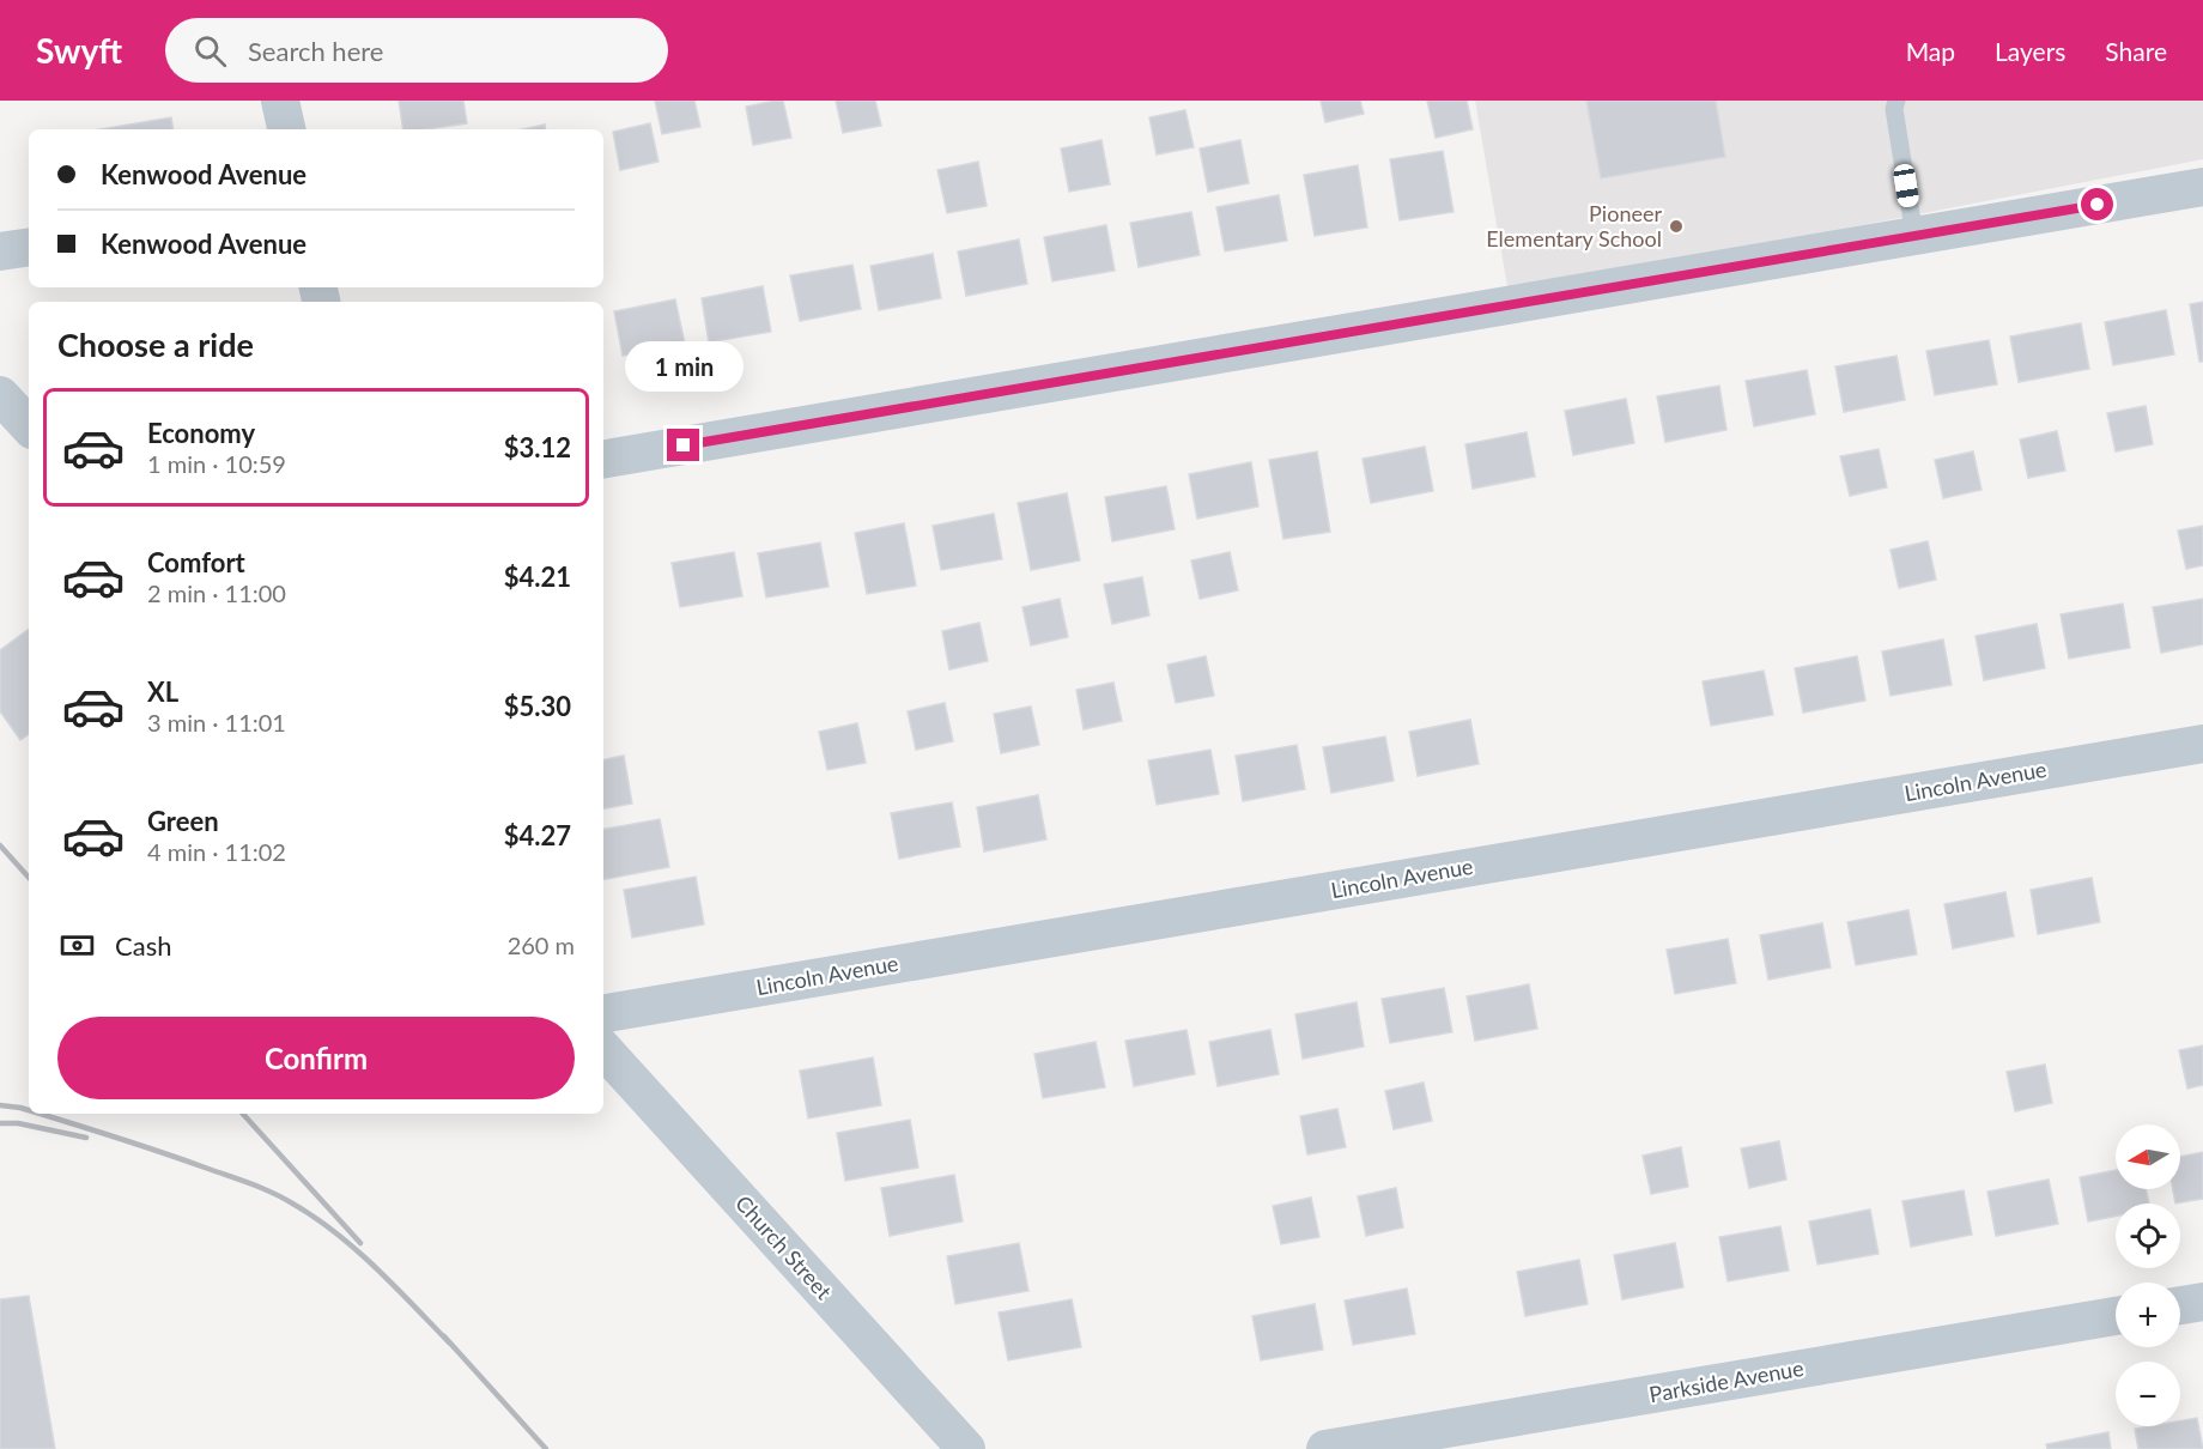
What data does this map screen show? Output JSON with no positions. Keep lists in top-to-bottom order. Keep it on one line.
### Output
{"streets":{"street":["Lincoln Avenue","Church Street","Parkside Avenue"]},"places":["Pioneer Elementary School"],"north":"left","page":{"header":"Swyft","search":"Search here","nav":["Map","Layers","Share"],"banner":["Kenwood Avenue","Kenwood Avenue"],"heading":"Choose a ride","bubble":"1 min","list":[{"name":"Economy","note":"1 min · 10:59","value":"$3.12"},{"name":"Comfort","note":"2 min · 11:00","value":"$4.21"},{"name":"XL","note":"3 min · 11:01","value":"$5.30"},{"name":"Green","note":"4 min · 11:02","value":"$4.27"}],"pay":["Cash","260 m"],"buttons":"Confirm","map_buttons":["+","−"]}}
